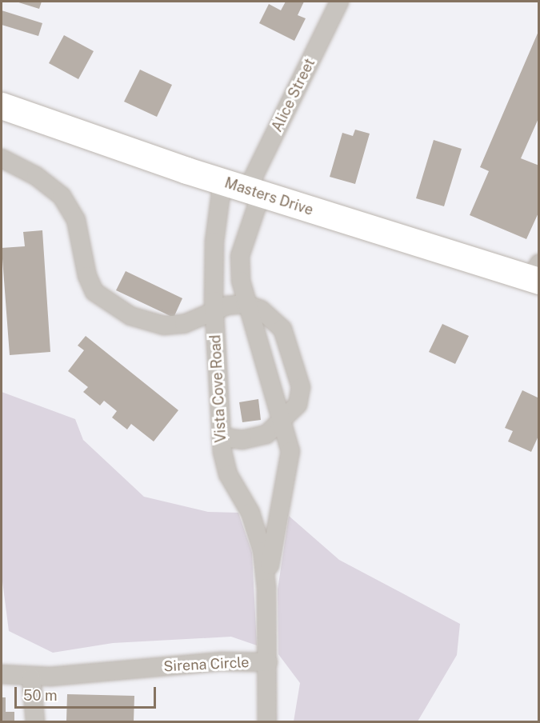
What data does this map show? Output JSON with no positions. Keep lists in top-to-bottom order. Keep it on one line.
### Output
{"streets":{"street":["Alice Street","Masters Drive","Vista Cove Road","Sirena Circle"]},"crossings":[["Alice Street","Masters Drive"],["Alice Street","Vista Cove Road"],["Masters Drive","Vista Cove Road"],["Vista Cove Road","Sirena Circle"]],"scale_bar":"50 m"}
